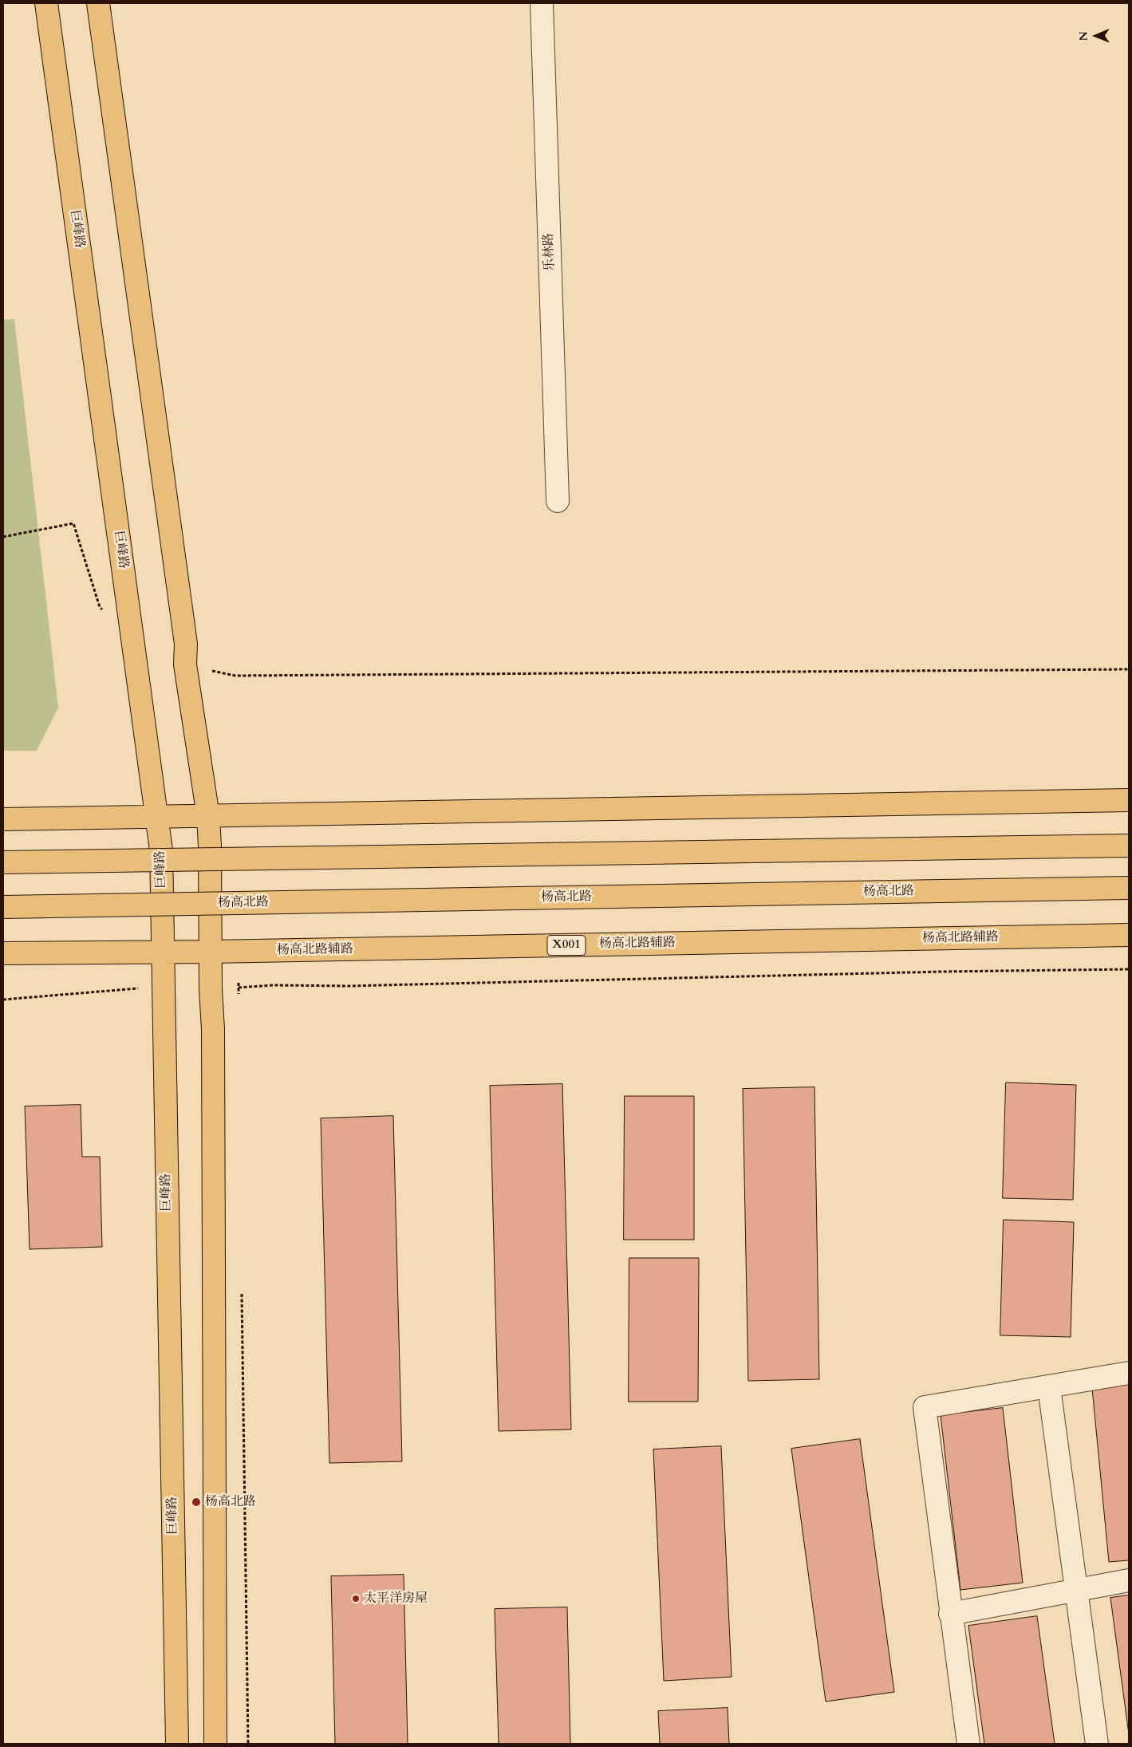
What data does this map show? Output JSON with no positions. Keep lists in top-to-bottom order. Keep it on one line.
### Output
{"streets":{"main road":["巨峰路","杨高北路","杨高北路辅路","X001"],"street":["乐林路"]},"crossings":[["巨峰路","杨高北路辅路"]],"places":["杨高北路","太平洋房屋"],"north":"left"}
